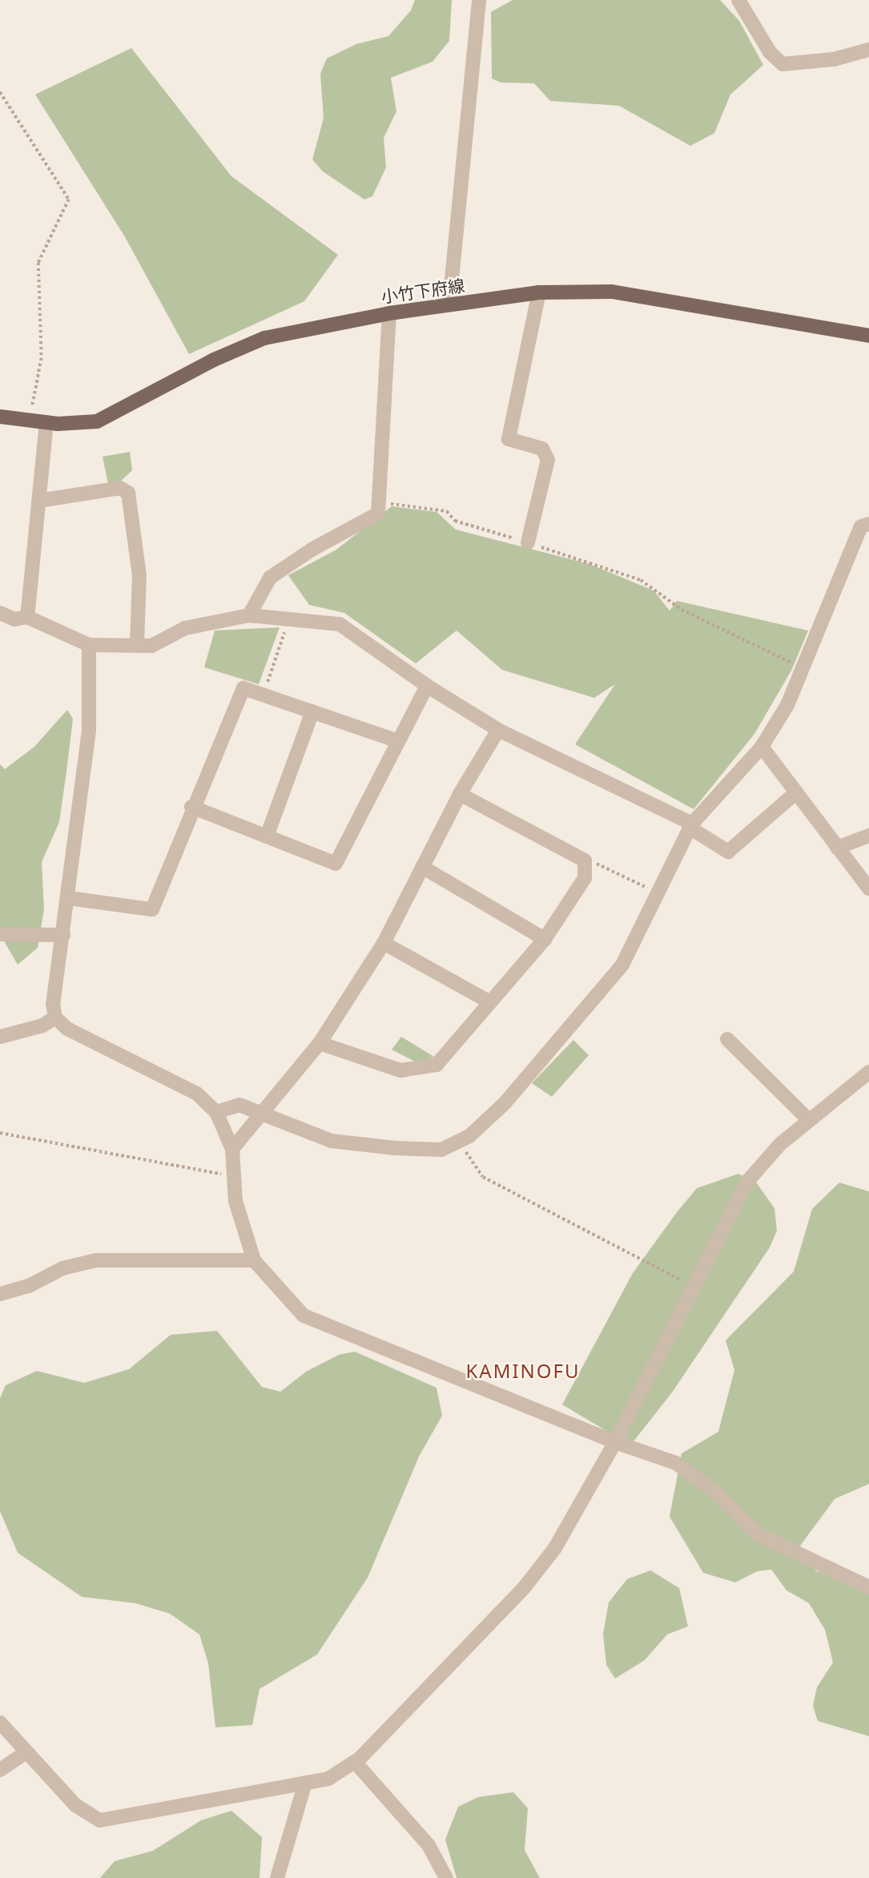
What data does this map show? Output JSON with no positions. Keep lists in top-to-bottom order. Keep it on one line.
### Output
{"streets":{"main road":["小竹下府線"]},"districts":["KAMINOFU"]}
